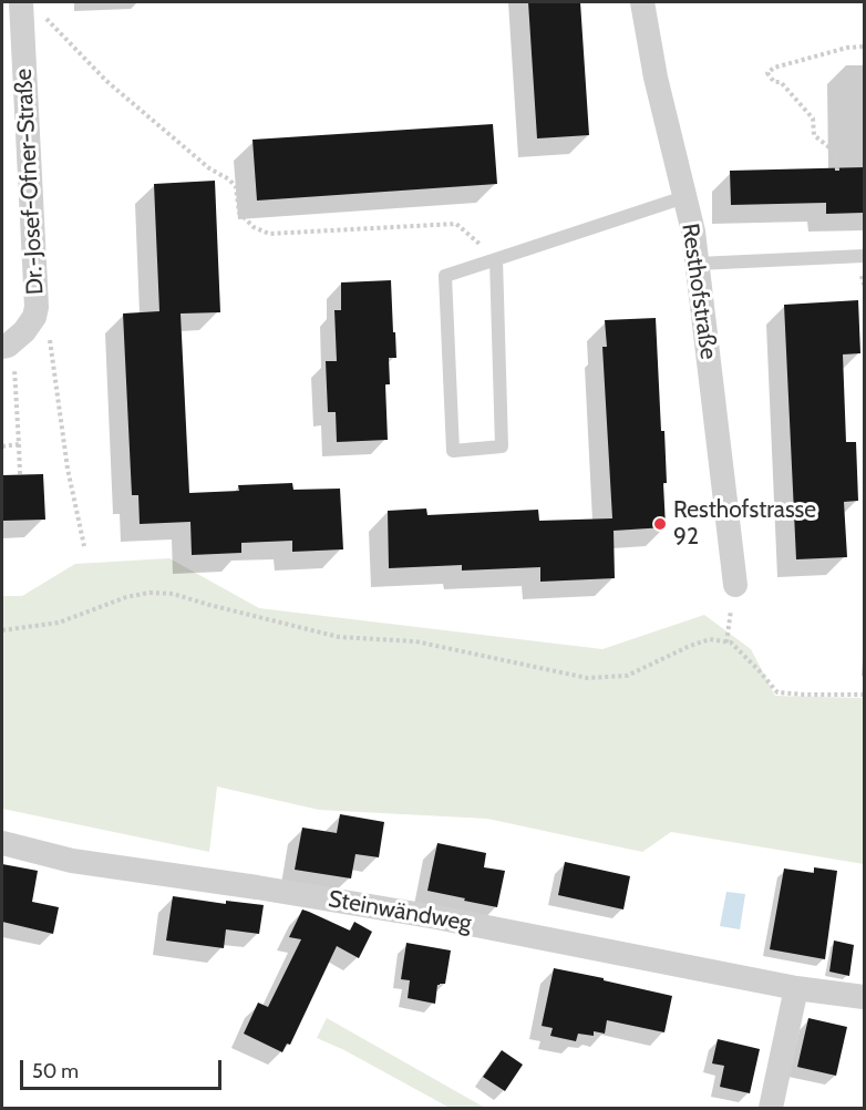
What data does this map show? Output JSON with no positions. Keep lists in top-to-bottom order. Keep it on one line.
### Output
{"streets":{"street":["Dr.-Josef-Ofner-Straße","Resthofstraße","Steinwändweg"]},"places":["Resthofstrasse 92"],"scale_bar":"50 m"}
